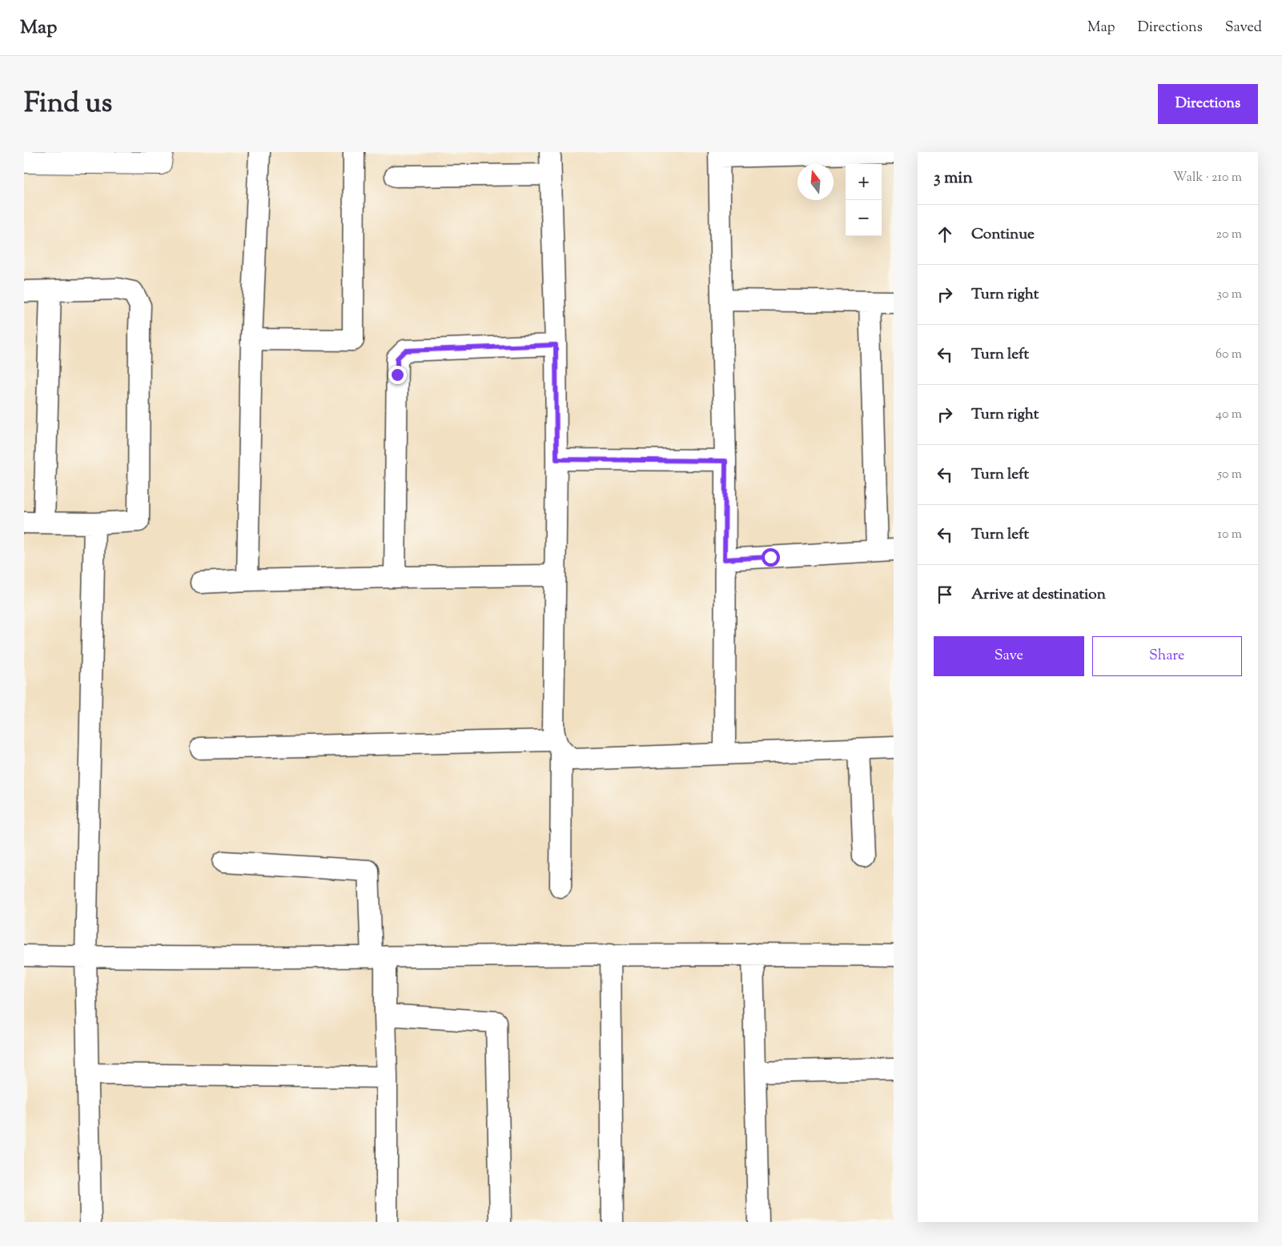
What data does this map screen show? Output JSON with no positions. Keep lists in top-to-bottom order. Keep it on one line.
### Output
{"north":"top","page":{"header":"Map","nav":["Map","Directions","Saved"],"title":"Find us","buttons":["Directions",["Save","Share"]],"heading":["3 min","Walk · 210 m"],"map_buttons":["+","−"],"list":[["Continue","20 m"],["Turn right","30 m"],["Turn left","60 m"],["Turn right","40 m"],["Turn left","50 m"],["Turn left","10 m"],"Arrive at destination"]}}
